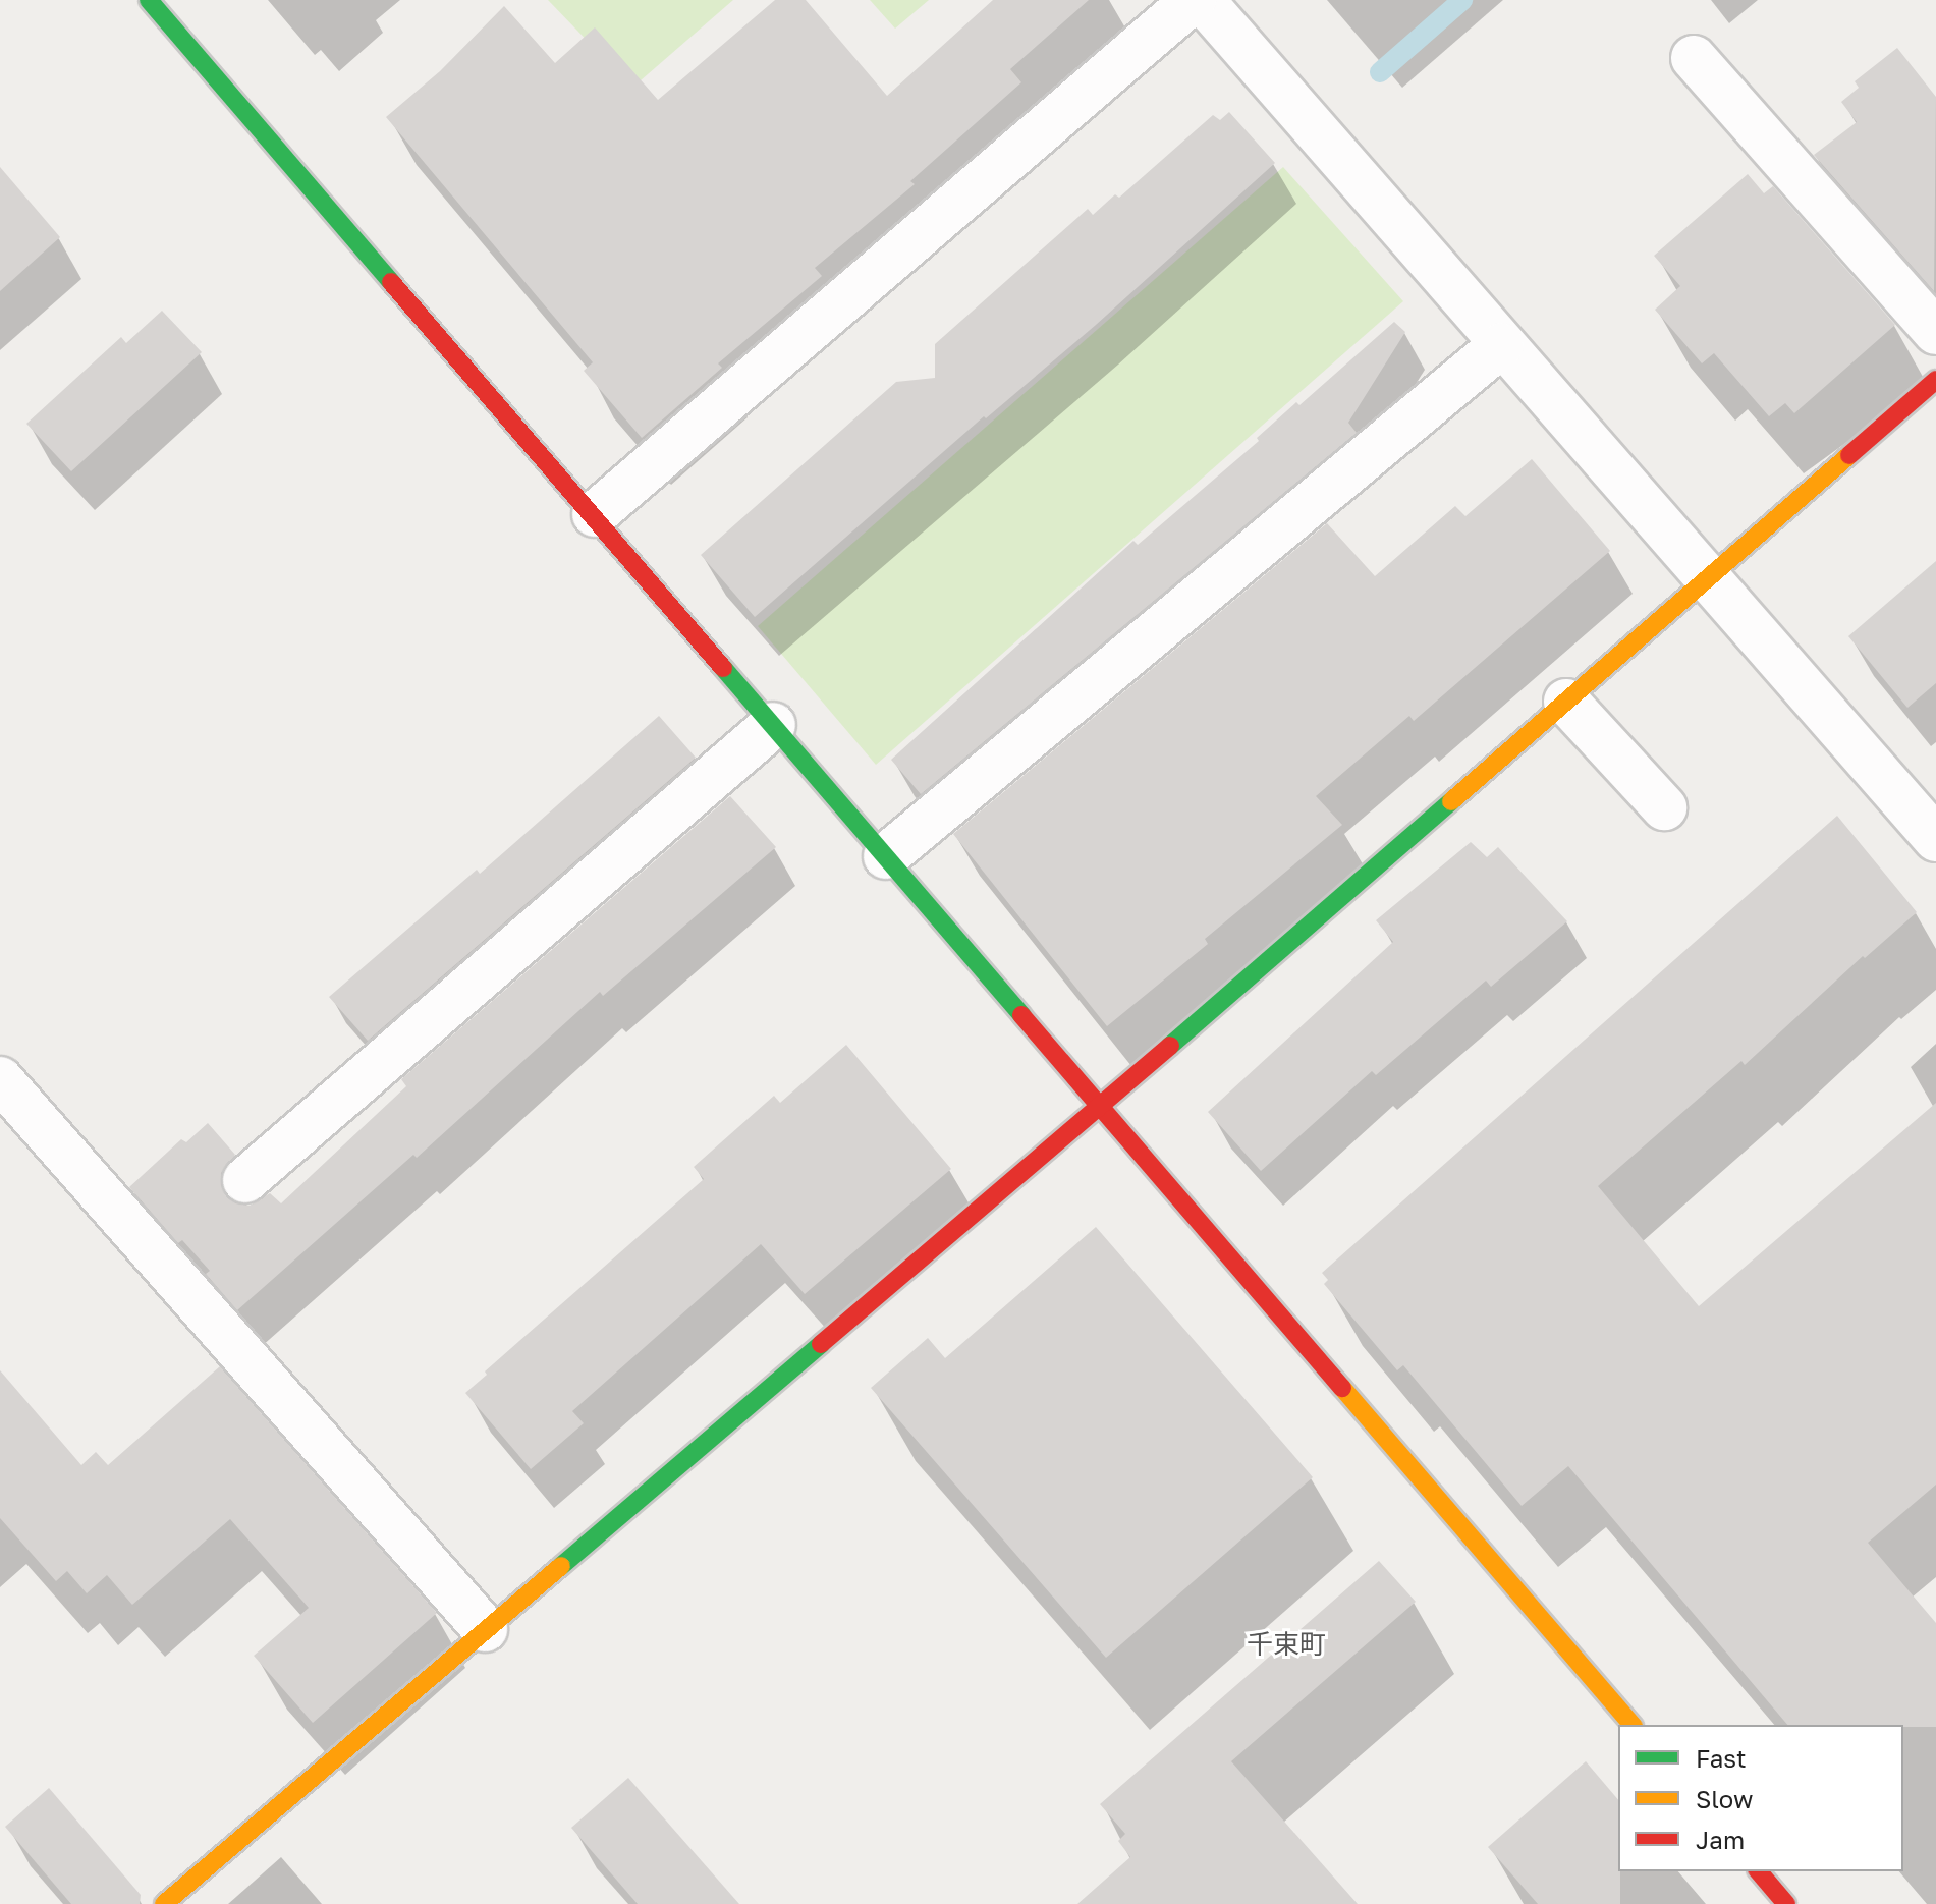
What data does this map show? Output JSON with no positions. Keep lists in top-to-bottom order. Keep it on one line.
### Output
{"districts":["千束町"],"legend":["Fast","Slow","Jam"]}
